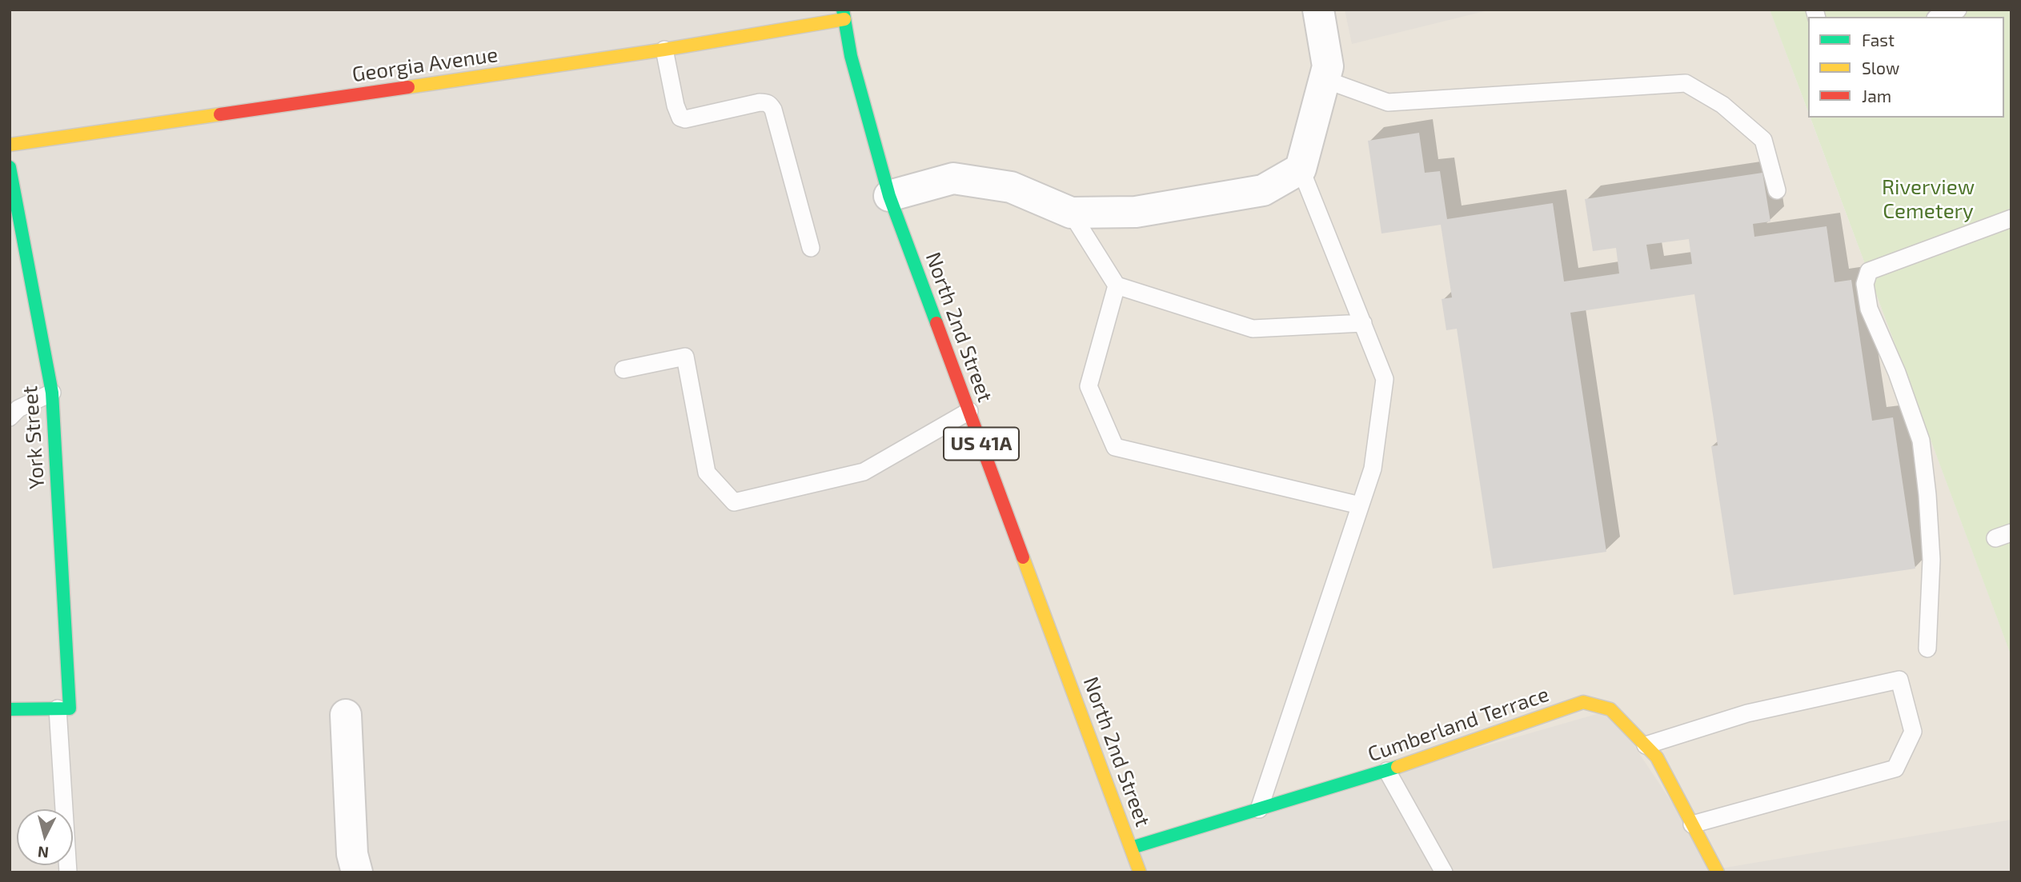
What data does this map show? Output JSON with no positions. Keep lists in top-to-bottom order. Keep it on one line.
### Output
{"streets":{"street":["Georgia Avenue","North 2nd Street","York Street","US 41A","Cumberland Terrace"]},"crossings":[["Georgia Avenue","North 2nd Street"],["North 2nd Street","Cumberland Terrace"]],"parks":["Riverview Cemetery"],"legend":["Fast","Slow","Jam"],"north":"bottom"}
